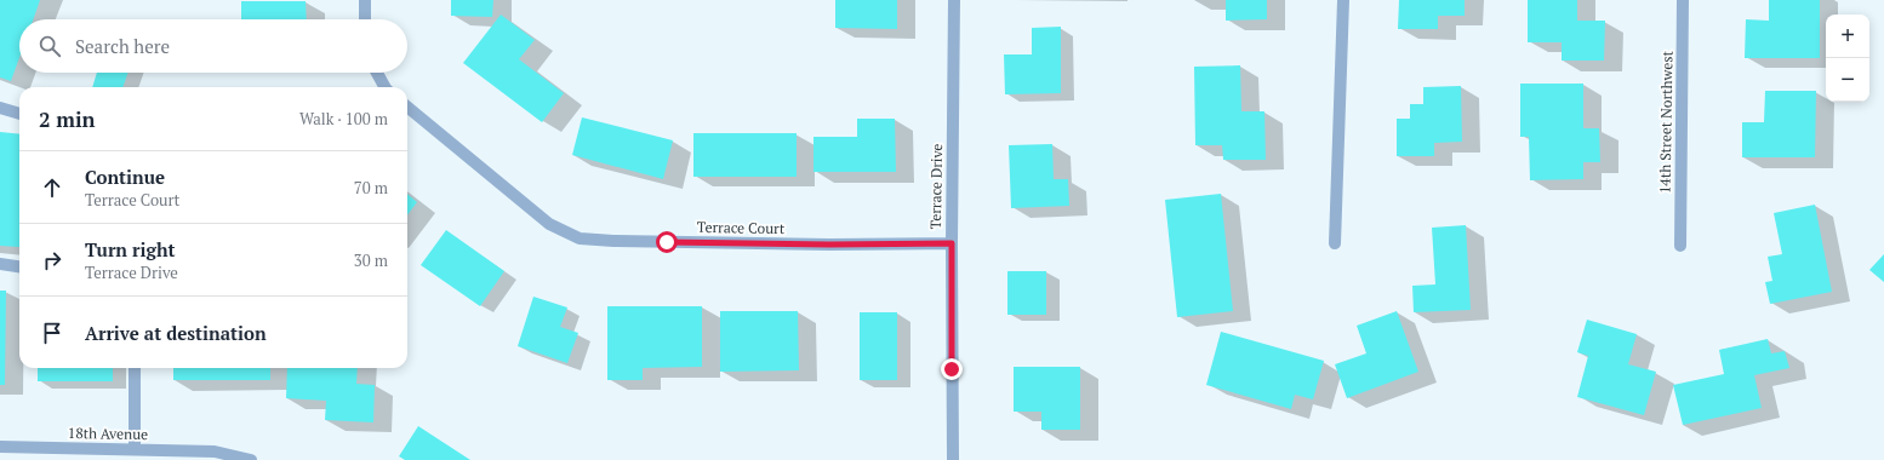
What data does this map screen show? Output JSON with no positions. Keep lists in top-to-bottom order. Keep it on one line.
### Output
{"streets":{"street":["14th Street Northwest","Terrace Drive","Terrace Court","18th Avenue"]},"crossings":[["Terrace Drive","Terrace Court"]],"page":{"map_buttons":["+","−"],"search":"Search here","heading":["2 min","Walk · 100 m"],"list":[["Continue","Terrace Court","70 m"],["Turn right","Terrace Drive","30 m"],"Arrive at destination"]}}
